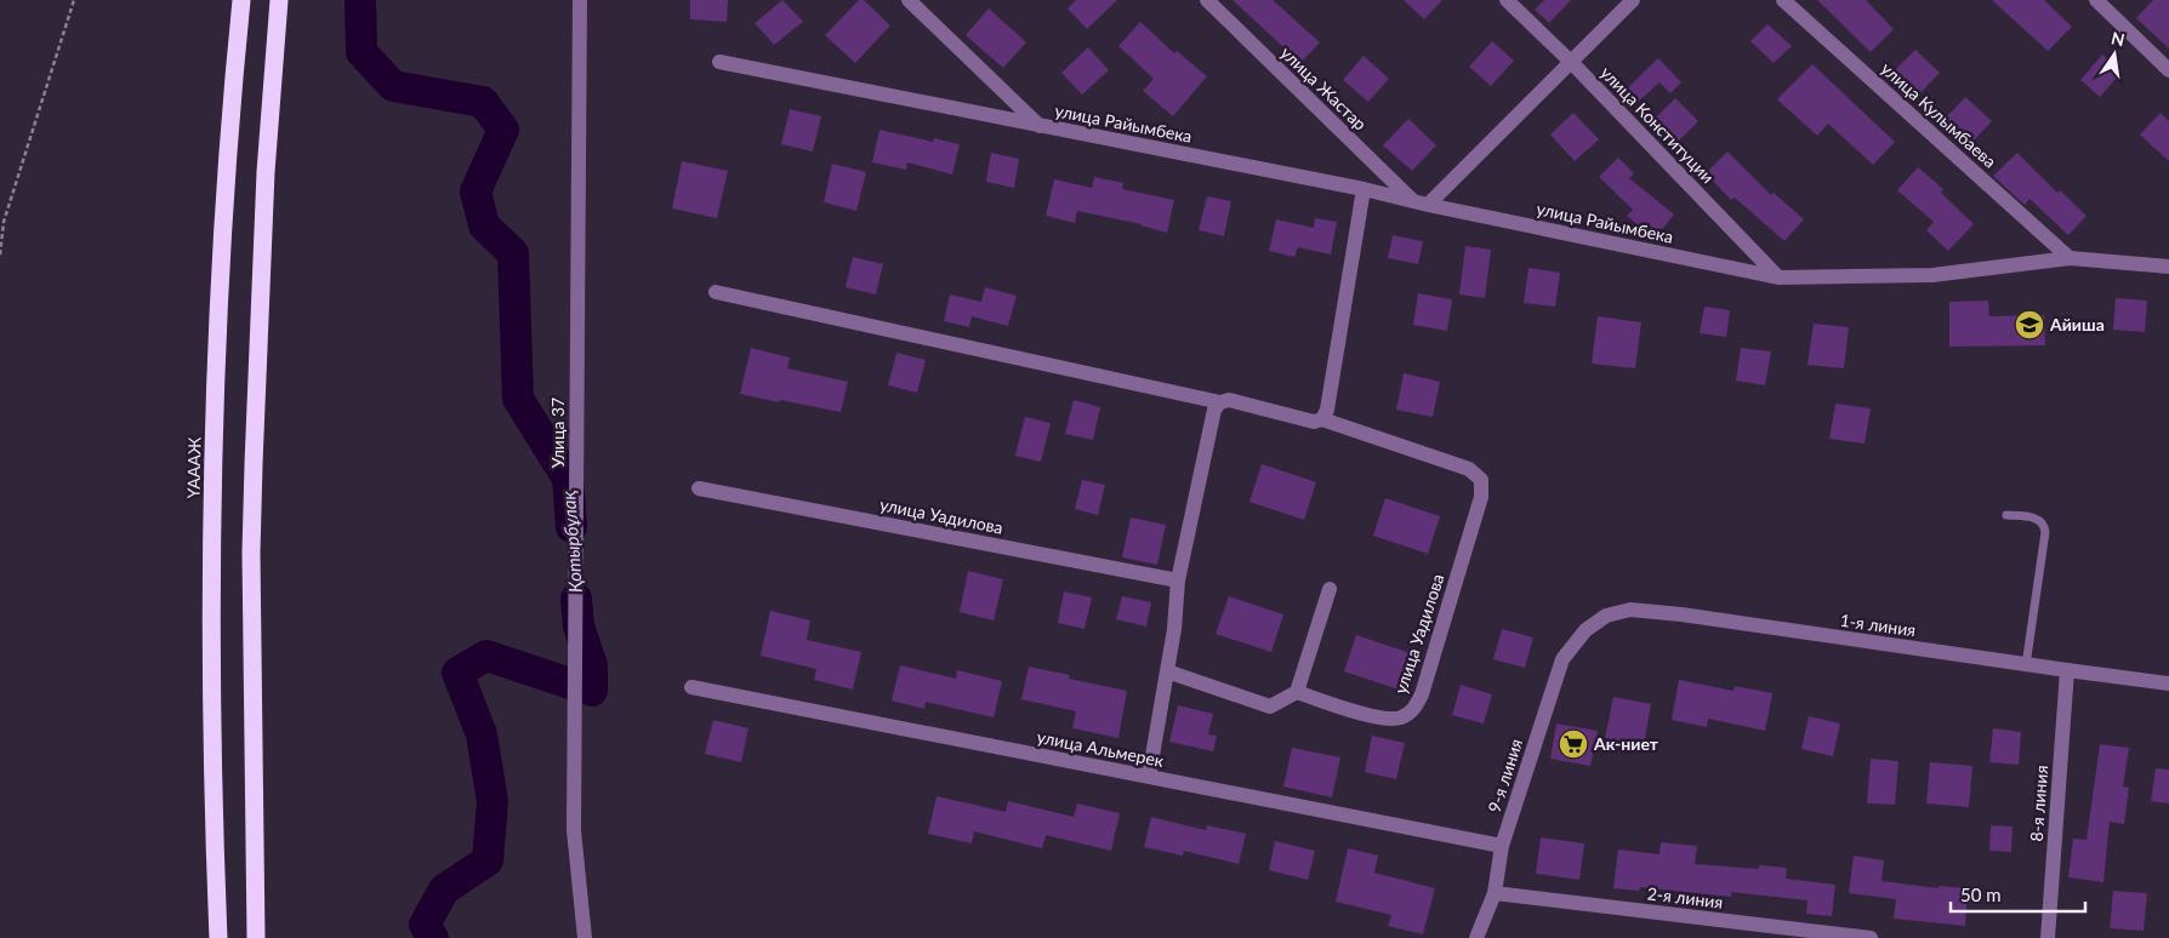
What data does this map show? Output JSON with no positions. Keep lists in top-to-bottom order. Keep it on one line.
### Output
{"streets":{"highway":["ҮАААЖ"],"street":["улица Жастар","улица Кулымбаева","улица Райымбека","улица Конституции","Улица 37","улица Уадилова","1-я линия","улица Альмерек","9-я линия","8-я линия","2-я линия"]},"crossings":[["улица Жастар","улица Райымбека"],["улица Кулымбаева","улица Райымбека"],["улица Райымбека","улица Конституции"],["1-я линия","9-я линия"],["1-я линия","8-я линия"],["улица Альмерек","9-я линия"],["9-я линия","2-я линия"]],"water":["Қотырбұлақ"],"places":{"school or university":["Айиша"],"supermarket":["Ак-ниет"]},"scale_bar":"50 m","north":"top"}
